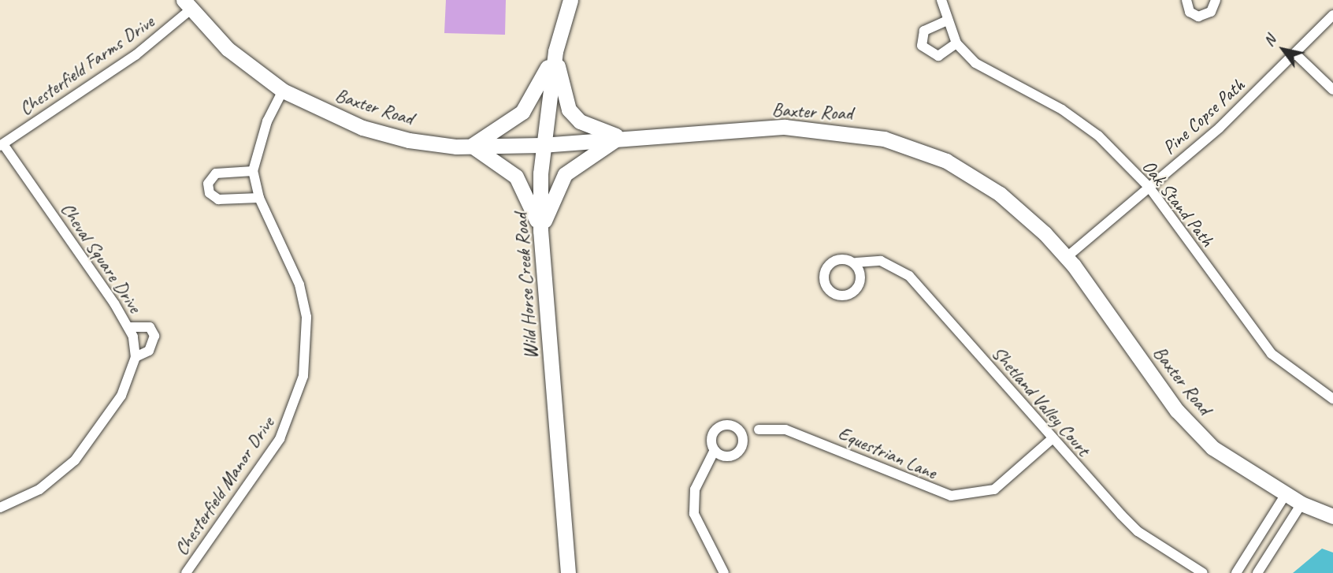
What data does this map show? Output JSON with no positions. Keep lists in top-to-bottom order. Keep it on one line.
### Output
{"streets":{"main road":["Baxter Road","Wild Horse Creek Road"],"street":["Chesterfield Farms Drive","Pine Copse Path","Oak Stand Path","Cheval Square Drive","Shetland Valley Court","Equestrian Lane","Chesterfield Manor Drive"]},"crossings":[["Chesterfield Farms Drive","Baxter Road"],["Chesterfield Farms Drive","Cheval Square Drive"],["Baxter Road","Pine Copse Path"],["Baxter Road","Wild Horse Creek Road"],["Baxter Road","Chesterfield Manor Drive"],["Pine Copse Path","Oak Stand Path"],["Shetland Valley Court","Equestrian Lane"]],"north":"top left"}
